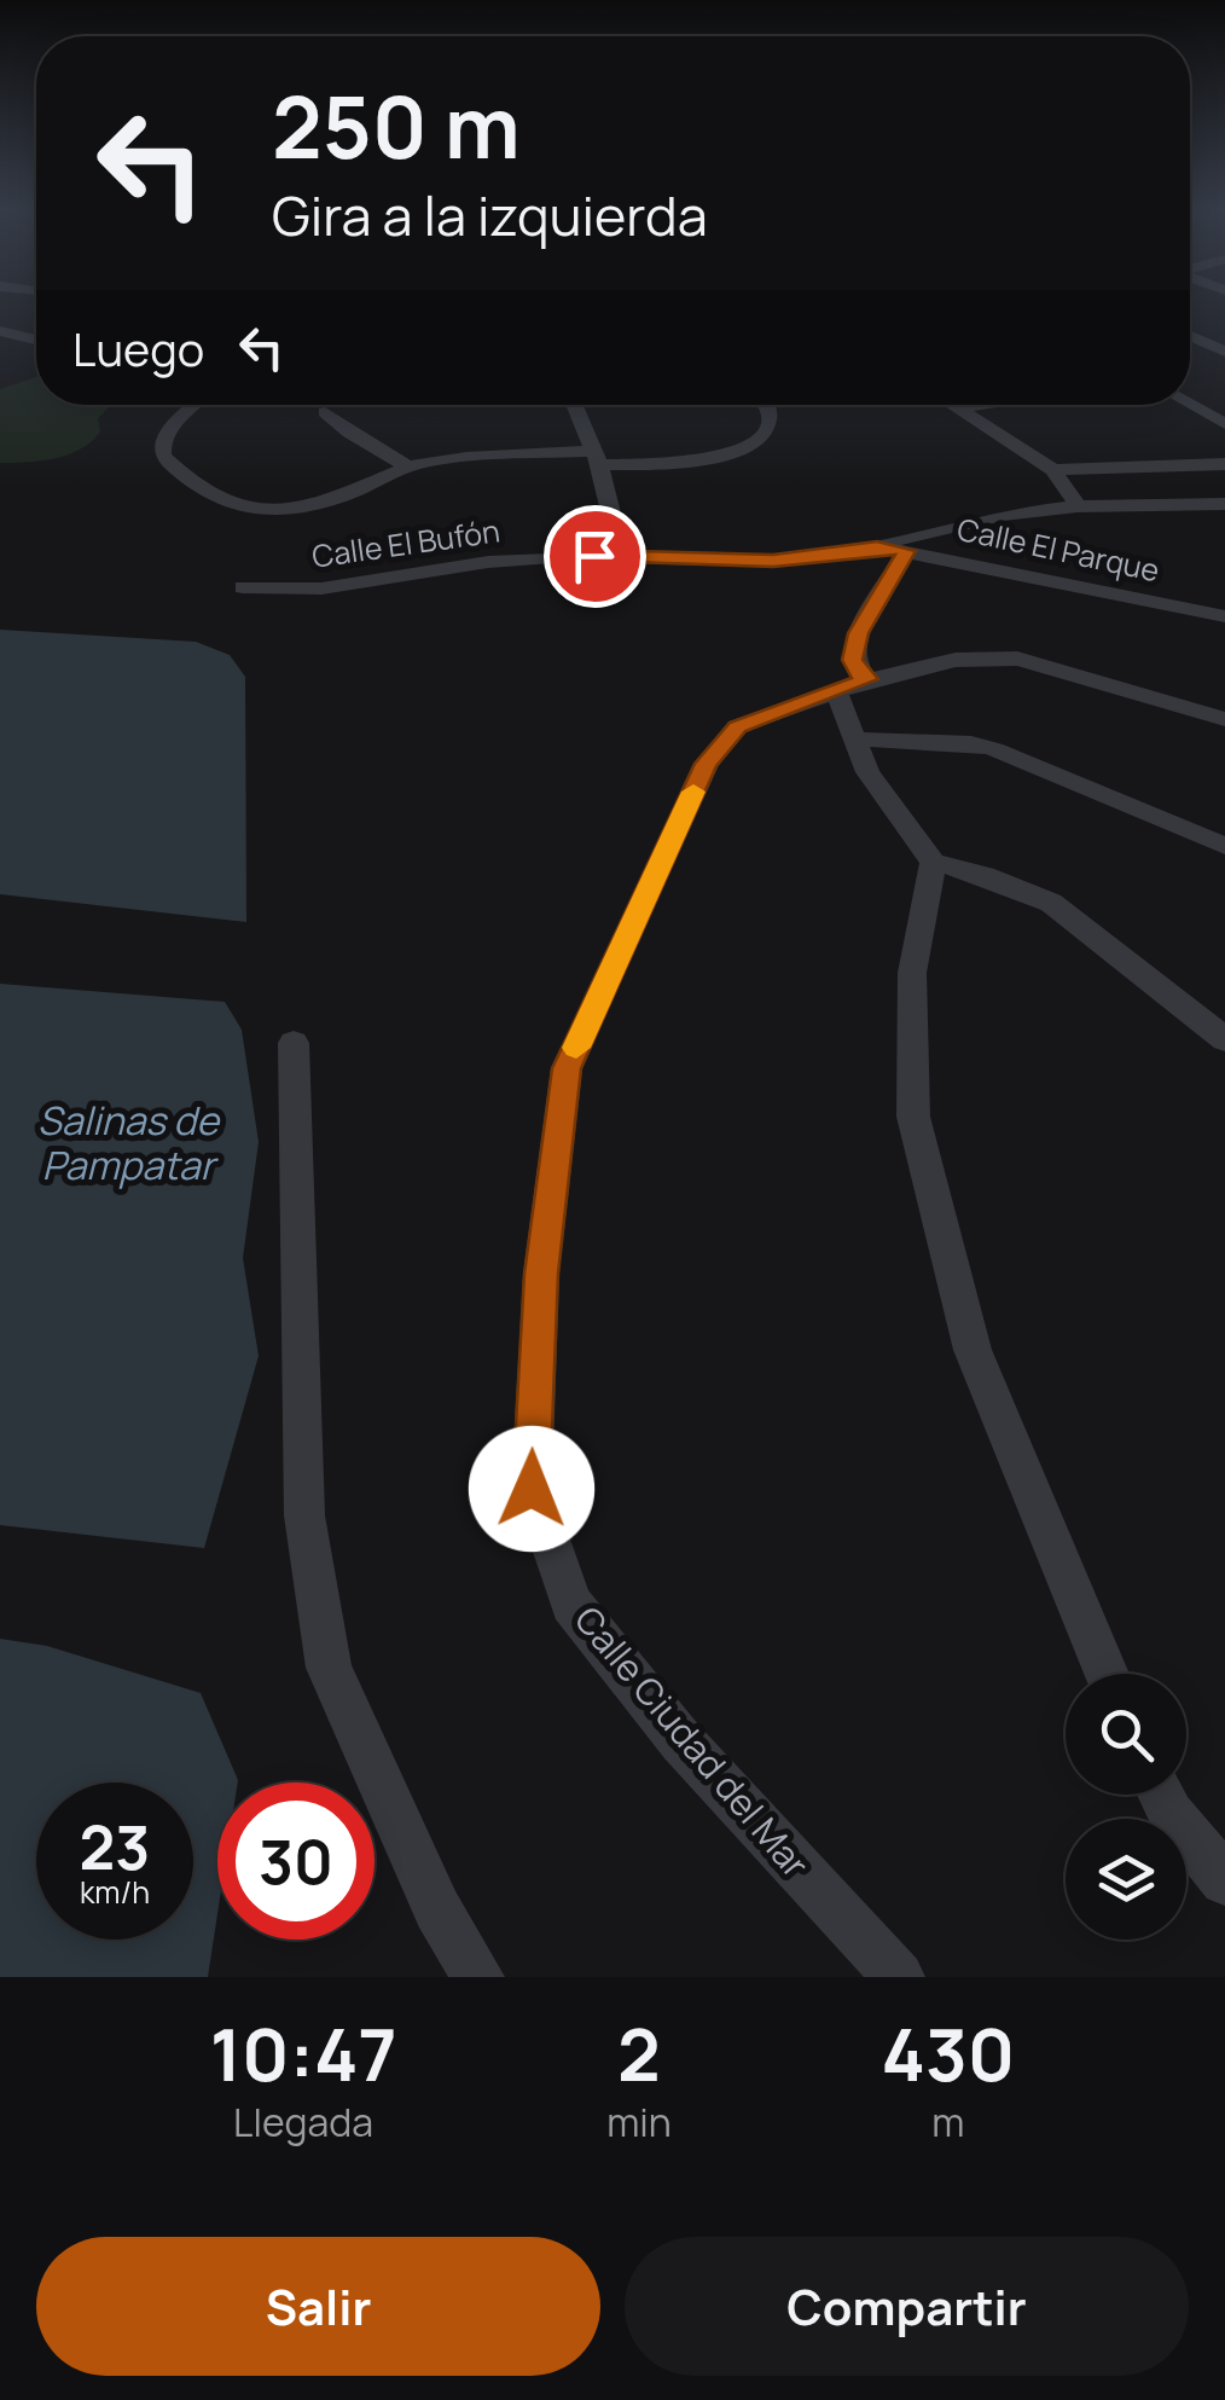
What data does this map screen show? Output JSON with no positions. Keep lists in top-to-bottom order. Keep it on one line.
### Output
{"streets":{"street":["Calle El Bufón","Calle El Parque","Calle Ciudad del Mar"]},"crossings":[["Calle El Bufón","Calle El Parque"]],"water":["Salinas de Pampatar"],"page":{"turn":["250 m","Gira a la izquierda"],"then":"Luego","speed":"23 km/h","limit":"30","eta":["10:47","Llegada","2","min","430","m"],"buttons":["Salir","Compartir"]}}
